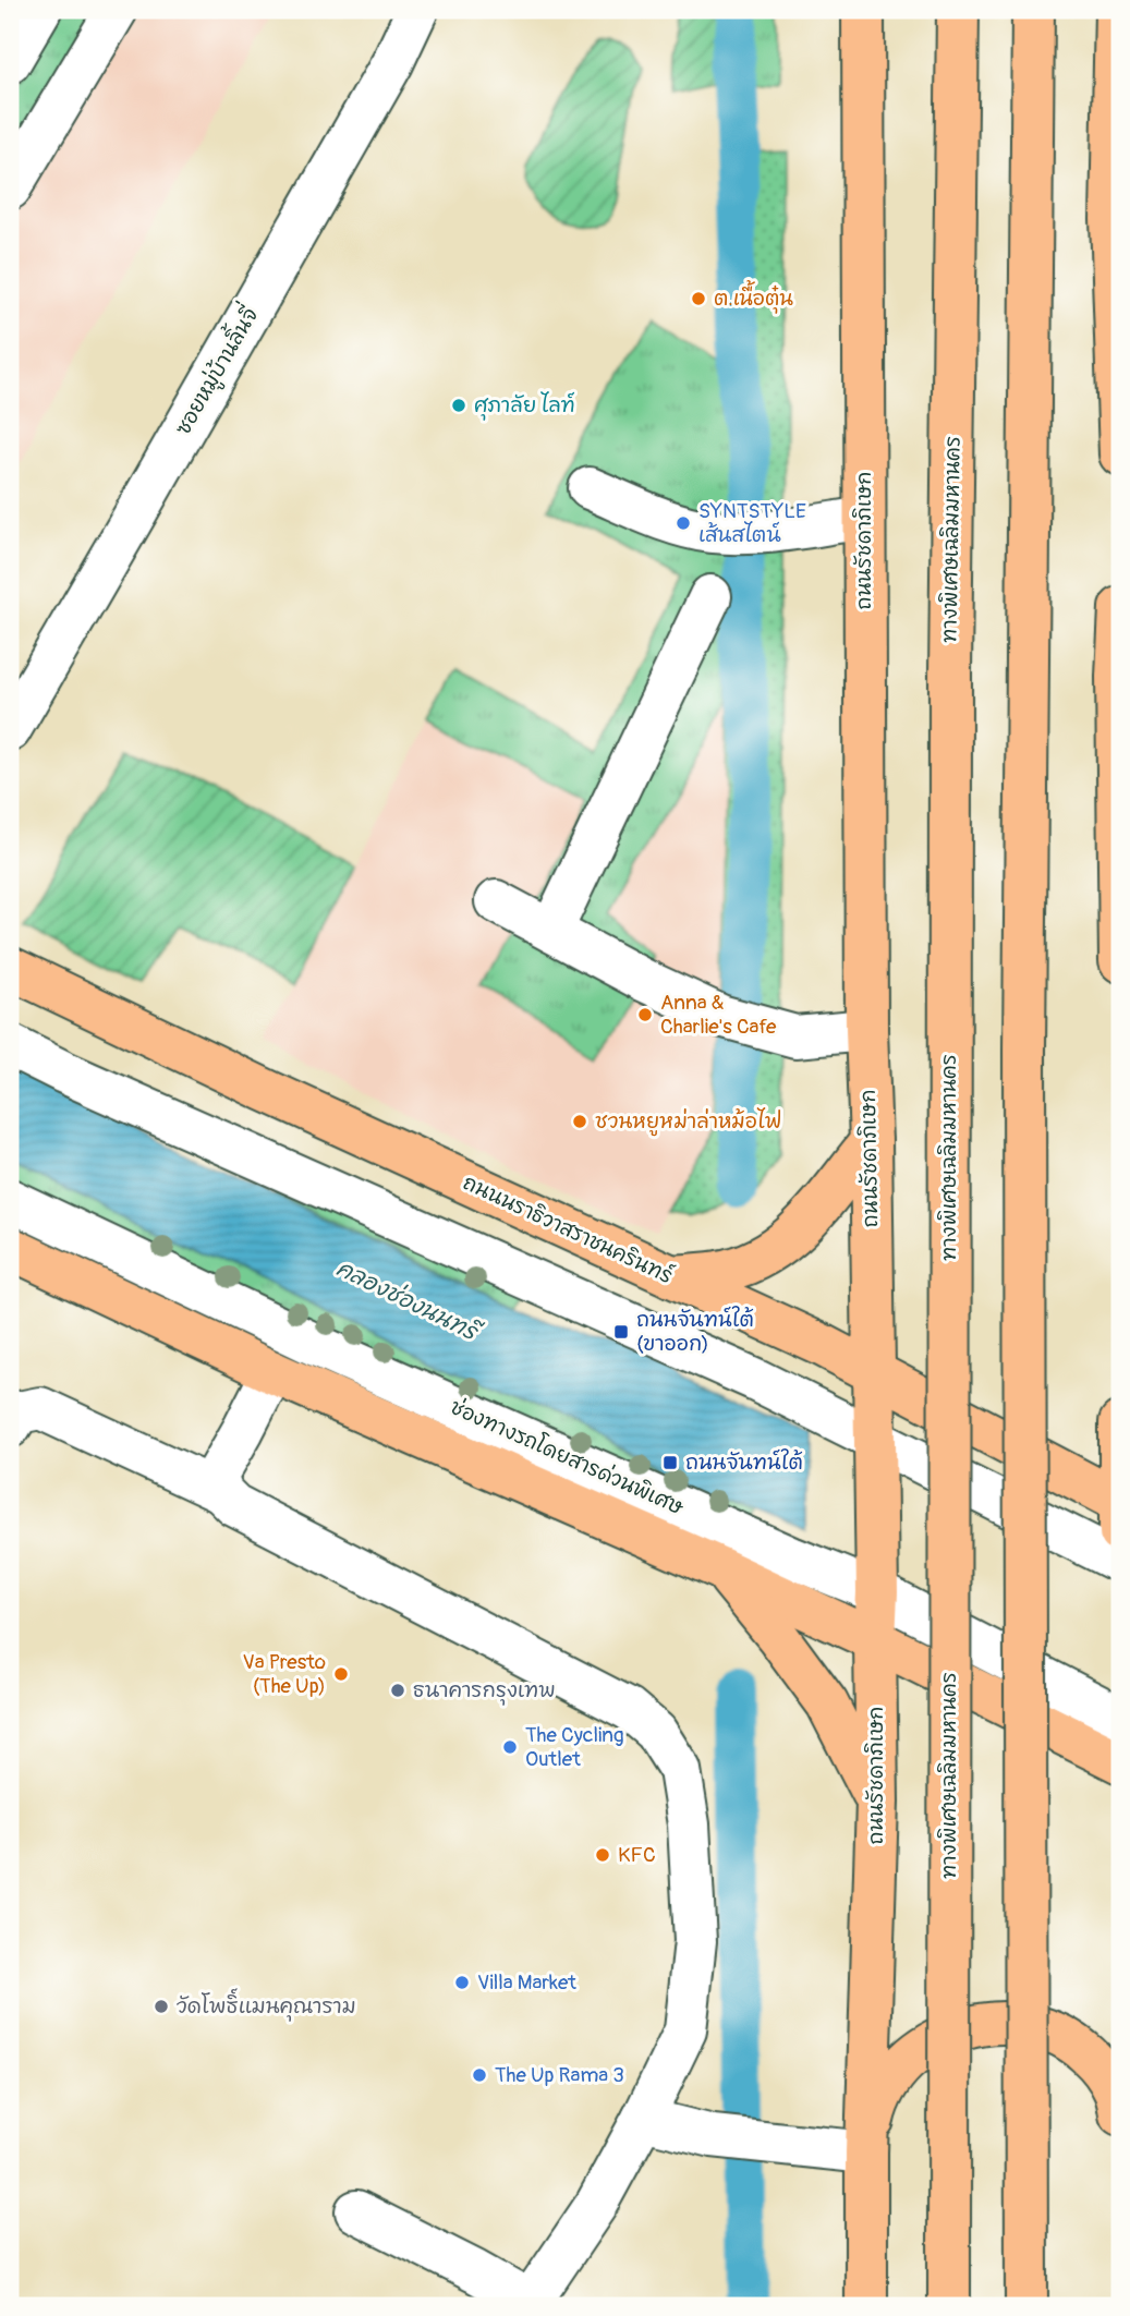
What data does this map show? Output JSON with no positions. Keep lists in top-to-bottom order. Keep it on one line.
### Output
{"streets":{"main road":["ทางพิเศษเฉลิมมหานคร","ถนนรัชดาภิเษก","ถนนนราธิวาสราชนครินทร์"],"street":["ซอยหมู่บ้านลิ้นจี่","ช่องทางรถโดยสารด่วนพิเศษ"]},"crossings":[["ถนนรัชดาภิเษก","ถนนนราธิวาสราชนครินทร์"],["ถนนรัชดาภิเษก","ช่องทางรถโดยสารด่วนพิเศษ"]],"water":["คลองช่องนนทรี"],"places":{"other":["ต.เนื้อตุ๋น","ศุภาลัย ไลท์","SYNTSTYLE เส้นสไตน์","Anna & Charlie's Cafe","ชวนหยูหม่าล่าหม้อไฟ","Va Presto (The Up)","ธนาคารกรุงเทพ","The Cycling Outlet","KFC","Villa Market","วัดโพธิ์แมนคุณาราม","The Up Rama 3"],"transit":["ถนนจันทน์ใต้ (ขาออก)","ถนนจันทน์ใต้"]}}
